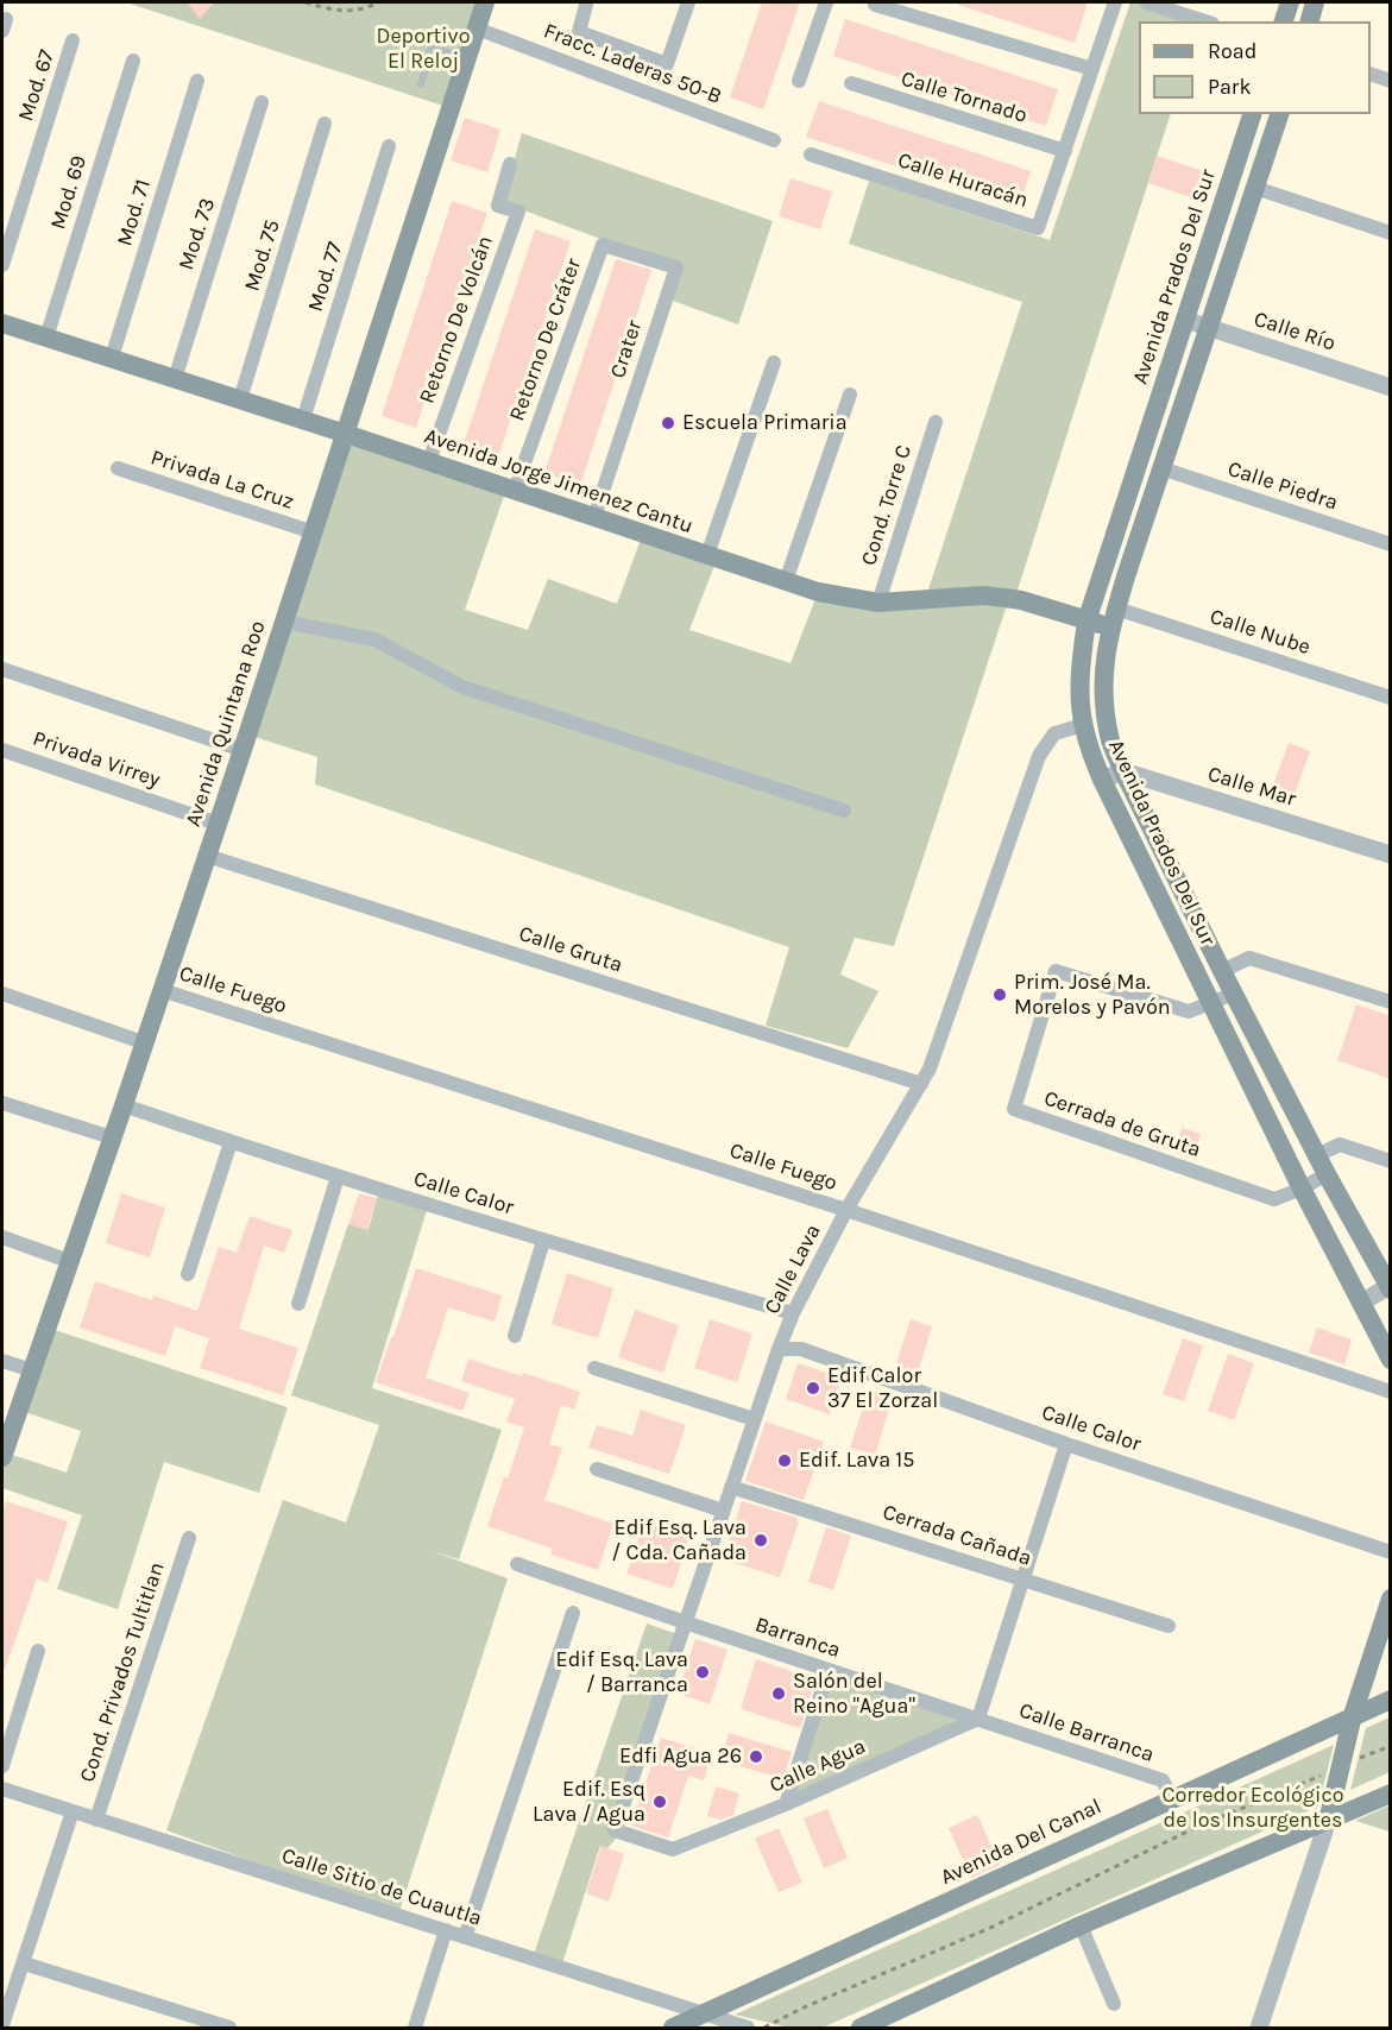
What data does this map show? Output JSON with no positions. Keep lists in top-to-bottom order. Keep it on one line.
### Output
{"streets":{"main road":["Avenida Prados Del Sur","Avenida Jorge Jimenez Cantu","Avenida Quintana Roo","Avenida Del Canal"],"street":["Fracc. Laderas 50-B","Mod. 67","Calle Tornado","Calle Huracán","Mod. 69","Mod. 71","Mod. 73","Mod. 75","Mod. 77","Retorno De Volcán","Calle Río","Retorno De Cráter","Crater","Privada La Cruz","Calle Piedra","Cond. Torre C","Calle Nube","Privada Virrey","Calle Mar","Calle Gruta","Calle Fuego","Cerrada de Gruta","Calle Calor","Calle Lava","Cerrada Cañada","Barranca","Cond. Privados Tultitlan","Calle Barranca","Calle Agua","Calle Sitio de Cuautla"]},"crossings":[["Fracc. Laderas 50-B","Avenida Quintana Roo"],["Calle Tornado","Calle Huracán"],["Mod. 69","Avenida Jorge Jimenez Cantu"],["Mod. 71","Avenida Jorge Jimenez Cantu"],["Mod. 73","Avenida Jorge Jimenez Cantu"],["Mod. 75","Avenida Jorge Jimenez Cantu"],["Mod. 77","Avenida Jorge Jimenez Cantu"],["Avenida Prados Del Sur","Calle Río"],["Avenida Prados Del Sur","Avenida Jorge Jimenez Cantu"],["Avenida Prados Del Sur","Calle Piedra"],["Avenida Prados Del Sur","Calle Nube"],["Avenida Prados Del Sur","Calle Mar"],["Avenida Prados Del Sur","Cerrada de Gruta"],["Avenida Prados Del Sur","Calle Lava"],["Retorno De Volcán","Avenida Jorge Jimenez Cantu"],["Retorno De Cráter","Crater"],["Retorno De Cráter","Avenida Jorge Jimenez Cantu"],["Crater","Avenida Jorge Jimenez Cantu"],["Privada La Cruz","Avenida Quintana Roo"],["Avenida Jorge Jimenez Cantu","Cond. Torre C"],["Avenida Jorge Jimenez Cantu","Calle Nube"],["Avenida Jorge Jimenez Cantu","Avenida Quintana Roo"],["Avenida Quintana Roo","Privada Virrey"],["Avenida Quintana Roo","Calle Gruta"],["Avenida Quintana Roo","Calle Fuego"],["Avenida Quintana Roo","Calle Calor"],["Calle Gruta","Calle Lava"],["Calle Fuego","Calle Lava"],["Calle Calor","Calle Lava"],["Calle Lava","Cerrada Cañada"],["Calle Lava","Barranca"],["Calle Lava","Calle Agua"],["Barranca","Calle Barranca"],["Barranca","Calle Agua"],["Cond. Privados Tultitlan","Calle Sitio de Cuautla"],["Calle Barranca","Calle Agua"],["Calle Barranca","Avenida Del Canal"],["Avenida Del Canal","Calle Sitio de Cuautla"]],"parks":["Deportivo El Reloj","Corredor Ecológico de los Insurgentes"],"places":["Escuela Primaria","Prim. José Ma. Morelos y Pavón","Edif Calor 37 El Zorzal","Edif. Lava 15","Edif Esq. Lava / Cda. Cañada","Edif Esq. Lava / Barranca","Salón del Reino \"Agua\"","Edfi Agua 26","Edif. Esq Lava / Agua"],"legend":["Road","Park"]}
